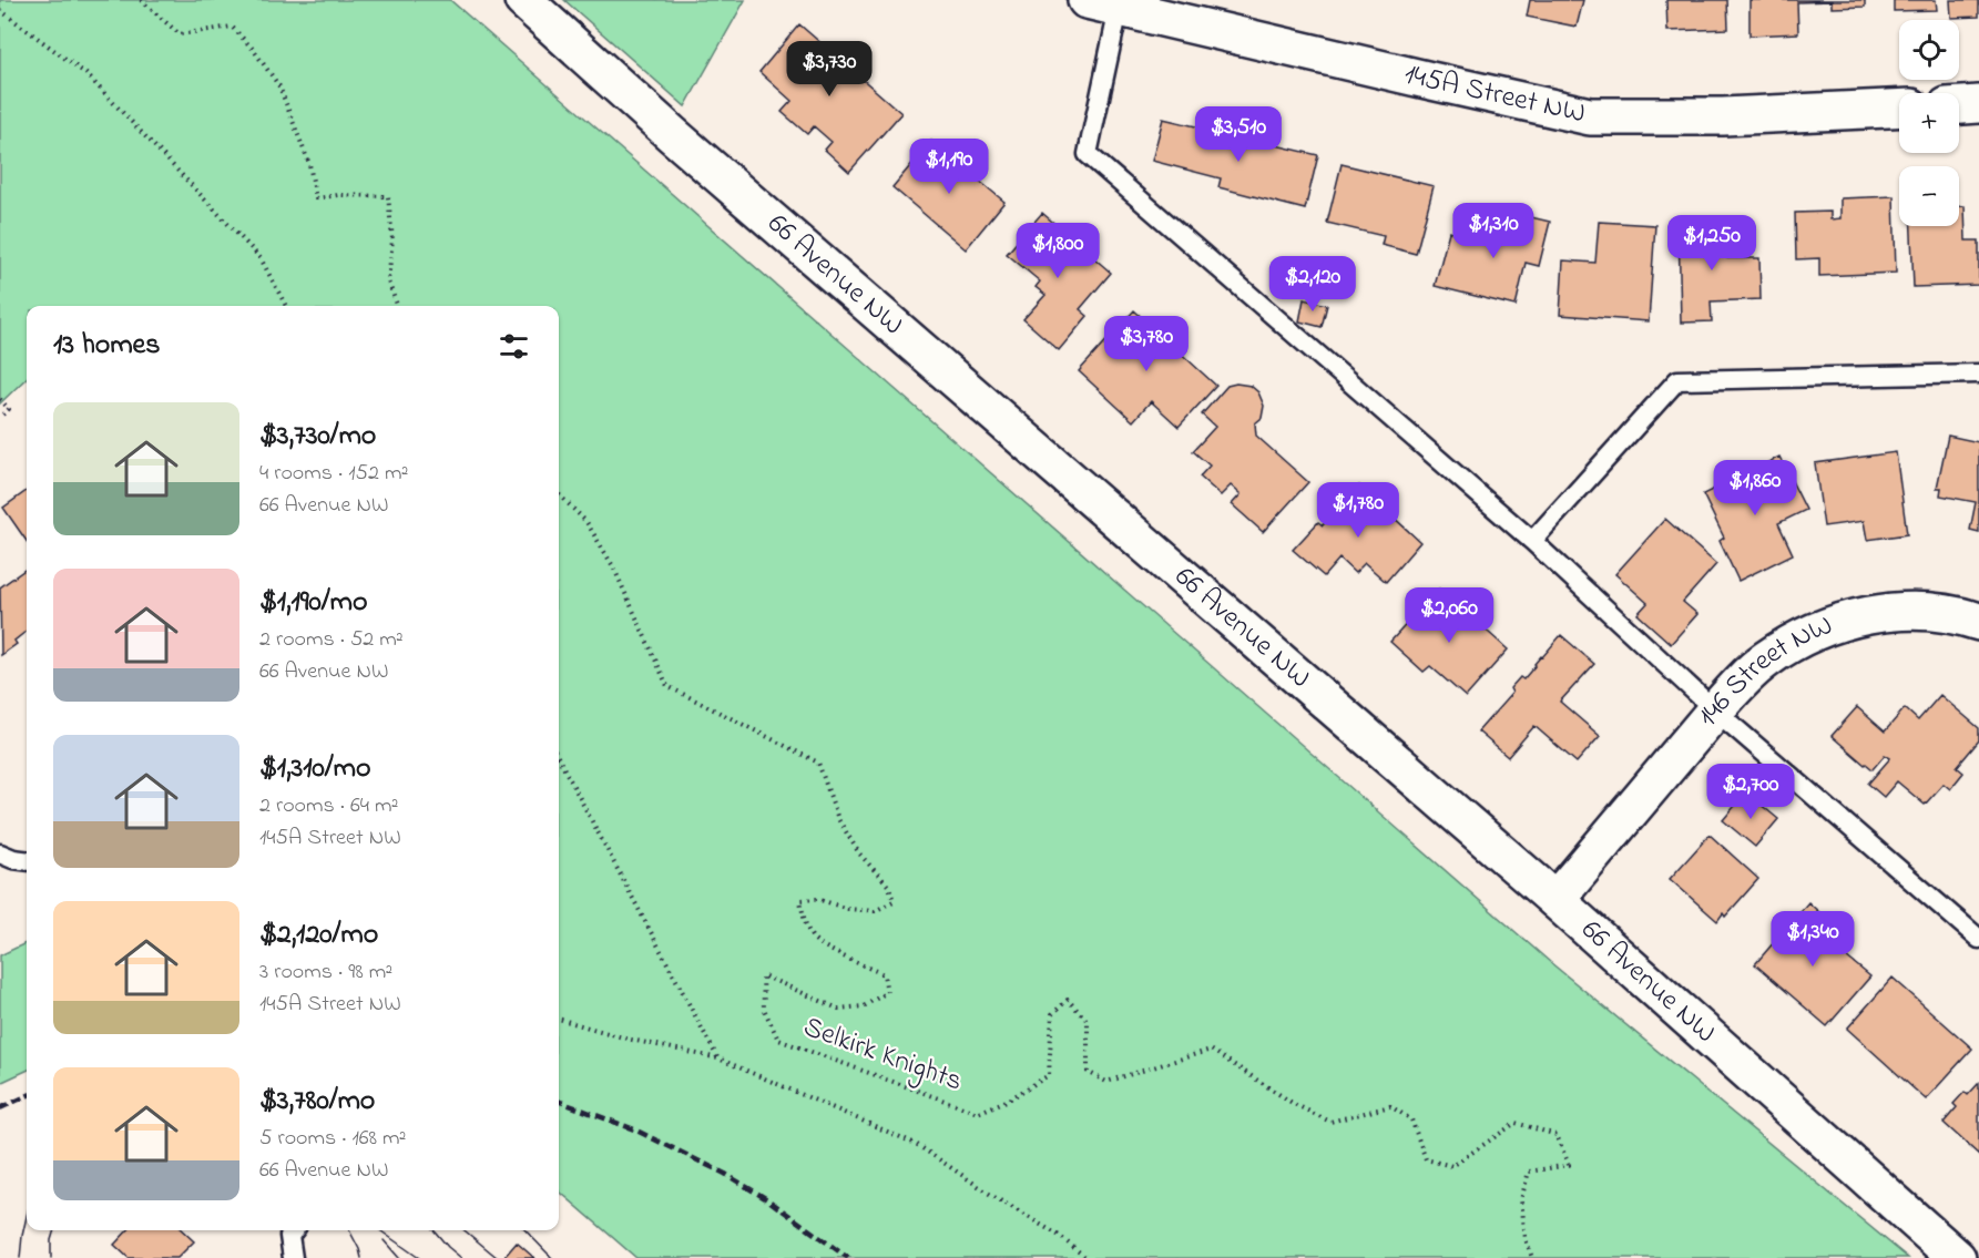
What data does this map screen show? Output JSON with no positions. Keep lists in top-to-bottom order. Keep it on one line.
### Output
{"streets":{"street":["145A Street NW","66 Avenue NW","146 Street NW"],"path":["Selkirk Knights"]},"crossings":[["66 Avenue NW","146 Street NW"]],"page":{"map_buttons":["+","−"],"price":["$3,730","$3,510","$1,190","$1,310","$1,250","$1,800","$2,120","$3,780","$1,860","$1,780","$2,060","$2,700","$1,340"],"heading":"13 homes","list":[{"name":"$3,730/mo","note":"4 rooms · 152 m² · 66 Avenue NW"},{"name":"$1,190/mo","note":"2 rooms · 52 m² · 66 Avenue NW"},{"name":"$1,310/mo","note":"2 rooms · 64 m² · 145A Street NW"},{"name":"$2,120/mo","note":"3 rooms · 98 m² · 145A Street NW"},{"name":"$3,780/mo","note":"5 rooms · 168 m² · 66 Avenue NW"}]}}
